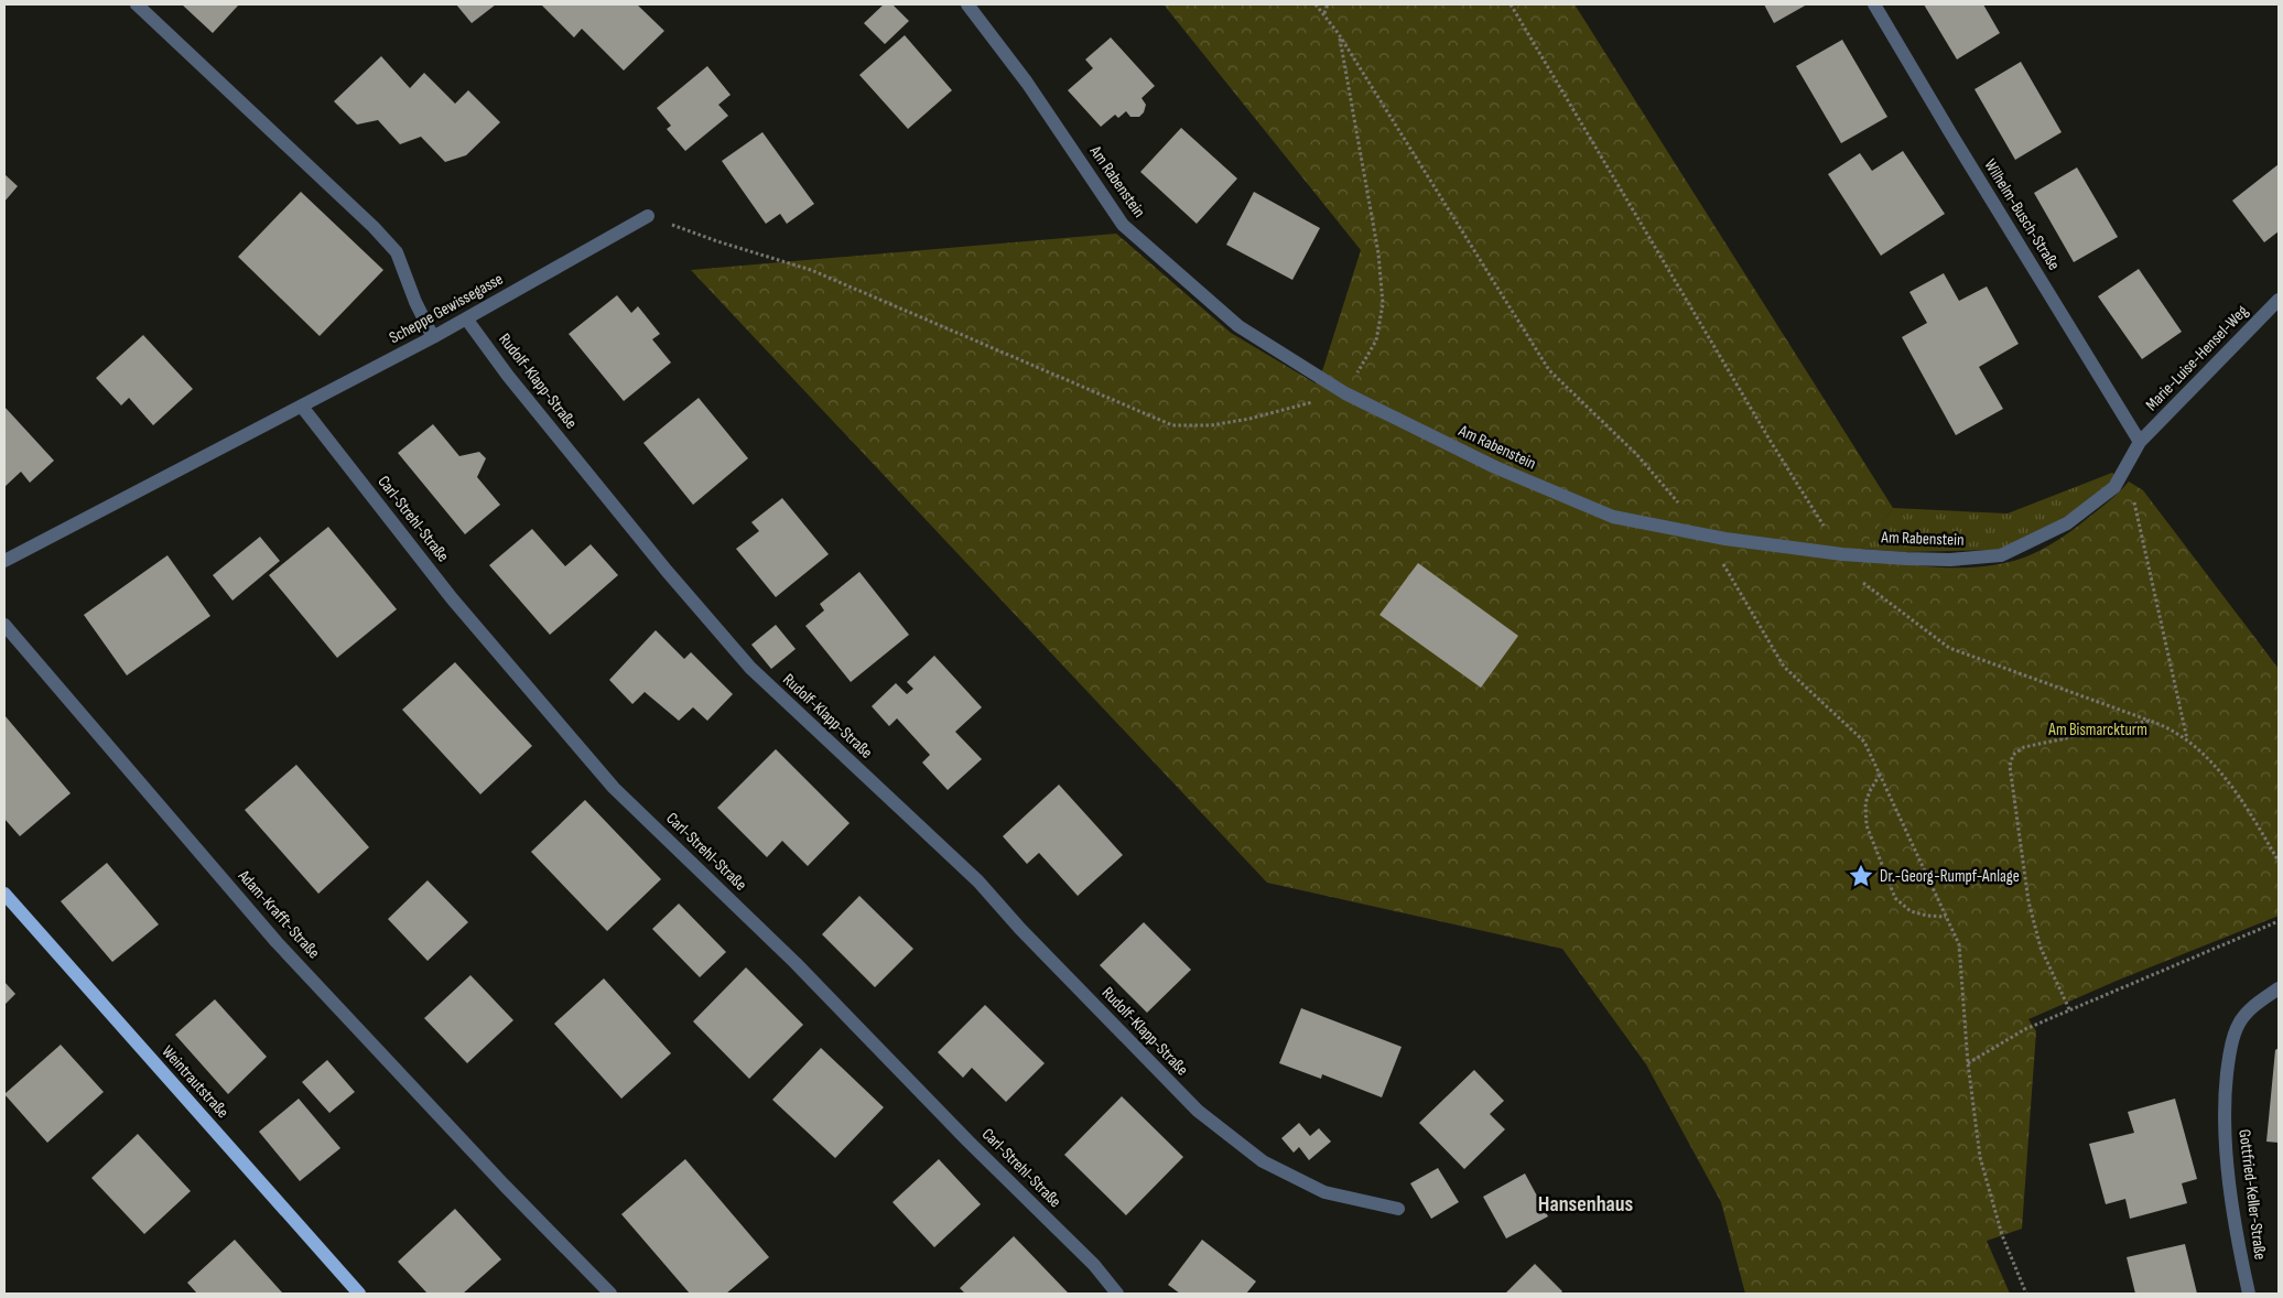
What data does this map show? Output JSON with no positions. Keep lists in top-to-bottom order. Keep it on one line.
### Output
{"streets":{"main road":["Weintrautstraße"],"street":["Am Rabenstein","Wilhelm-Busch-Straße","Scheppe Gewissegasse","Marie-Luise-Hensel-Weg","Rudolf-Klapp-Straße","Carl-Strehl-Straße","Adam-Krafft-Straße","Gottfried-Keller-Straße"]},"crossings":[["Am Rabenstein","Wilhelm-Busch-Straße"],["Am Rabenstein","Marie-Luise-Hensel-Weg"],["Wilhelm-Busch-Straße","Marie-Luise-Hensel-Weg"],["Scheppe Gewissegasse","Rudolf-Klapp-Straße"],["Scheppe Gewissegasse","Carl-Strehl-Straße"]],"districts":["Hansenhaus"],"parks":["Am Bismarckturm"],"places":{"place":["Dr.-Georg-Rumpf-Anlage"]}}
